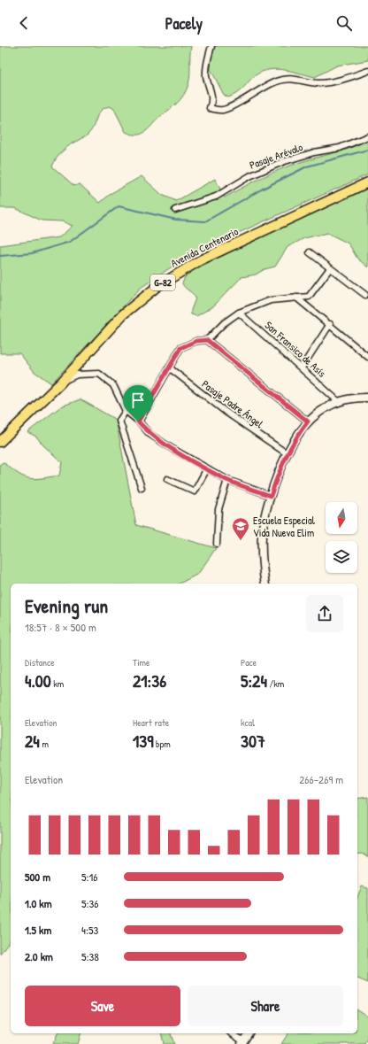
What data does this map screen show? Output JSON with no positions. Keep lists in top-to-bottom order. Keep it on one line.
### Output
{"streets":{"main road":["Avenida Centenario","G-82"],"street":["Pasaje Arévalo","San Fransico de Asís","Pasaje Padre Ángel"]},"places":{"school or university":["Escuela Especial Vida Nueva Elim"]},"north":"bottom","page":{"header":"Pacely","heading":["Evening run","18:57 · 8 × 500 m"],"stats":[["Distance","4.00 km"],["Time","21:36"],["Pace","5:24 /km"],["Elevation","24 m"],["Heart rate","139 bpm"],["kcal","307"]],"chart":["Elevation","266–269 m"],"list":[{"name":"500 m","note":"5:16"},{"name":"1.0 km","note":"5:36"},{"name":"1.5 km","note":"4:53"},{"name":"2.0 km","note":"5:38"}],"buttons":["Save","Share"]}}
